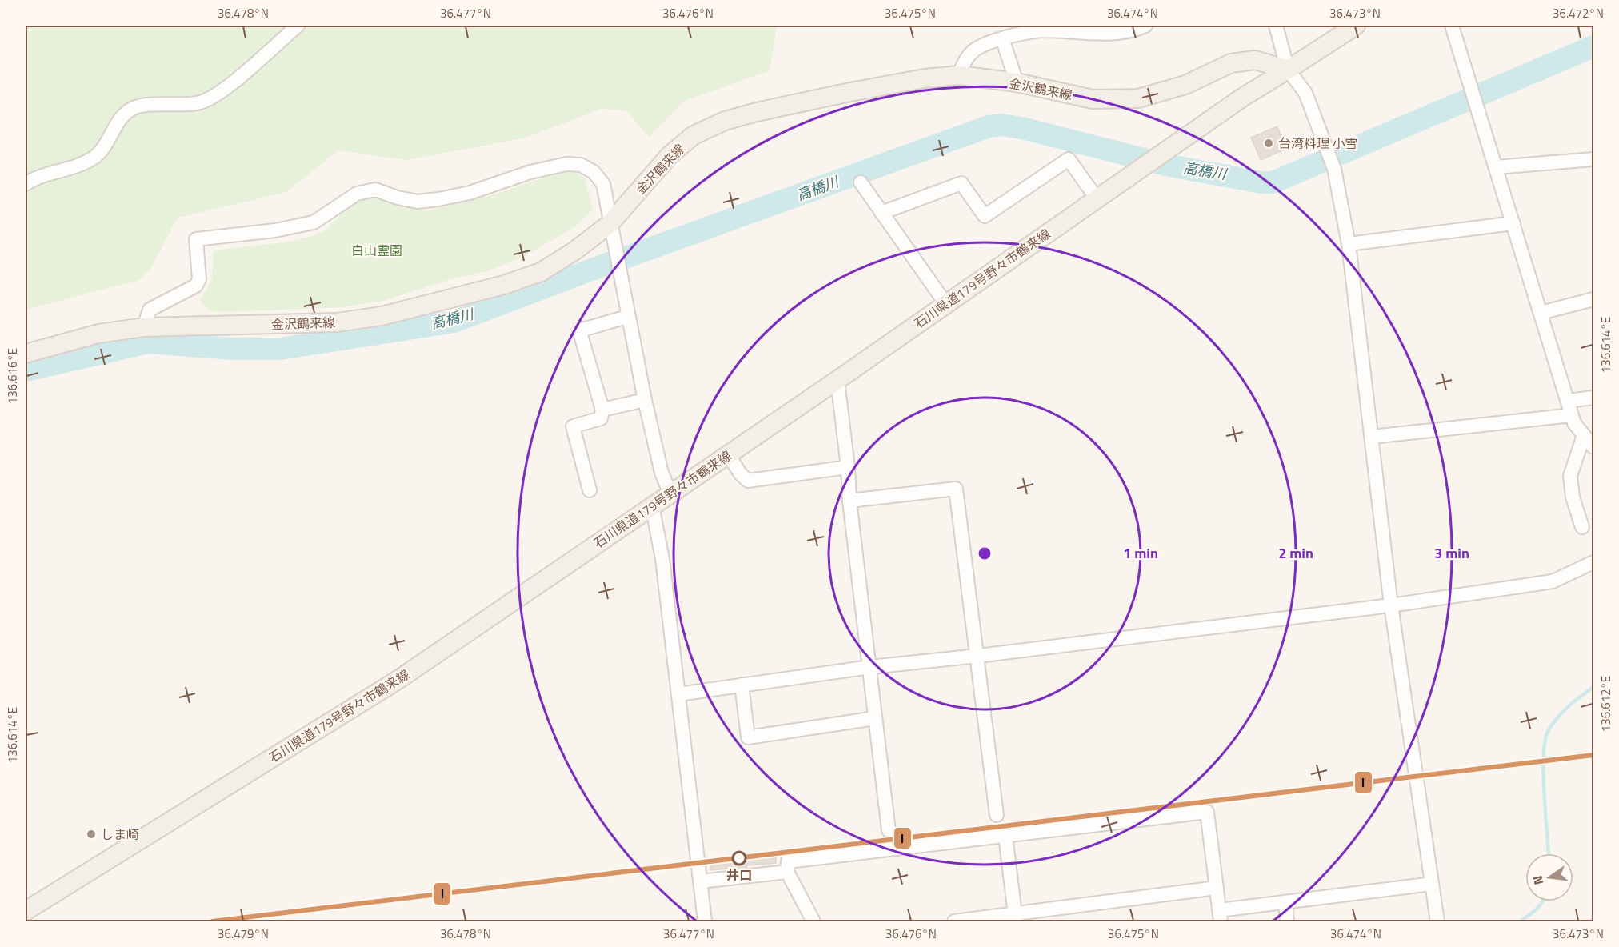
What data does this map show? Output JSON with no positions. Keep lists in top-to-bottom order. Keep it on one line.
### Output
{"streets":{"main road":["金沢鶴来線","石川県道179号野々市鶴来線"]},"crossings":[["金沢鶴来線","石川県道179号野々市鶴来線"]],"water":["高橋川"],"parks":["白山霊園"],"places":["台湾料理 小雪","しま崎","井口"],"lines":["transit line I"],"north":"left","coordinates":["36.478°N","36.477°N","36.476°N","36.475°N","36.474°N","36.473°N","36.472°N","136.614°E","136.616°E","136.612°E","36.479°N"],"rings":["1 min","2 min","3 min"]}
